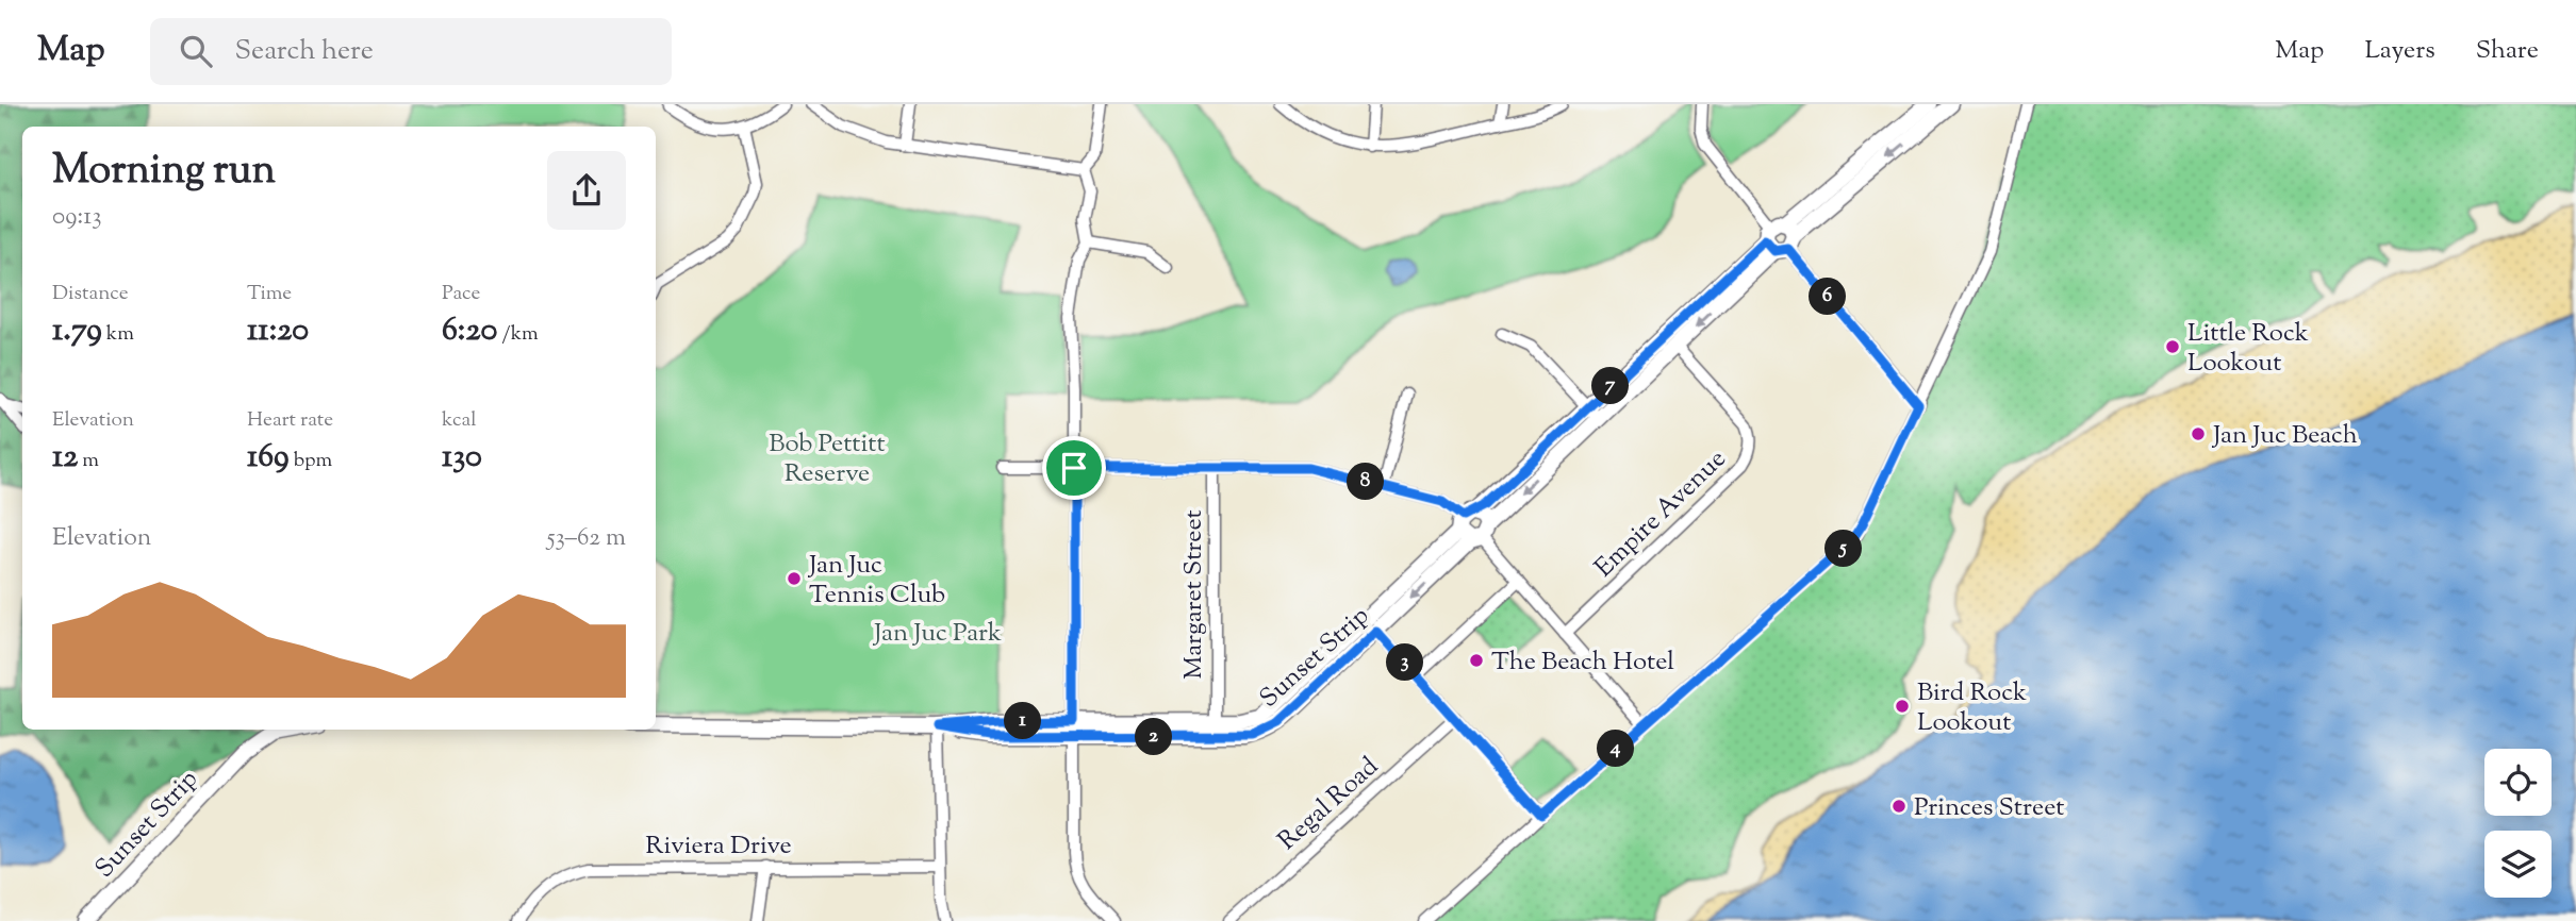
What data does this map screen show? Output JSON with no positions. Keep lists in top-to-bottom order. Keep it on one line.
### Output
{"streets":{"street":["Empire Avenue","Margaret Street","Sunset Strip","Regal Road","Riviera Drive"]},"crossings":[["Empire Avenue","Sunset Strip"],["Margaret Street","Sunset Strip"]],"parks":["Bob Pettitt Reserve","Jan Juc Park"],"places":["Little Rock Lookout","Jan Juc Beach","Jan Juc Tennis Club","The Beach Hotel","Bird Rock Lookout","Princes Street"],"page":{"header":"Map","search":"Search here","nav":["Map","Layers","Share"],"heading":["Morning run","09:13"],"stats":[["Distance","1.79 km"],["Time","11:20"],["Pace","6:20 /km"],["Elevation","12 m"],["Heart rate","169 bpm"],["kcal","130"]],"pins":["6","7","8","5","3","1","2","4"],"chart":["Elevation","53–62 m"]}}
